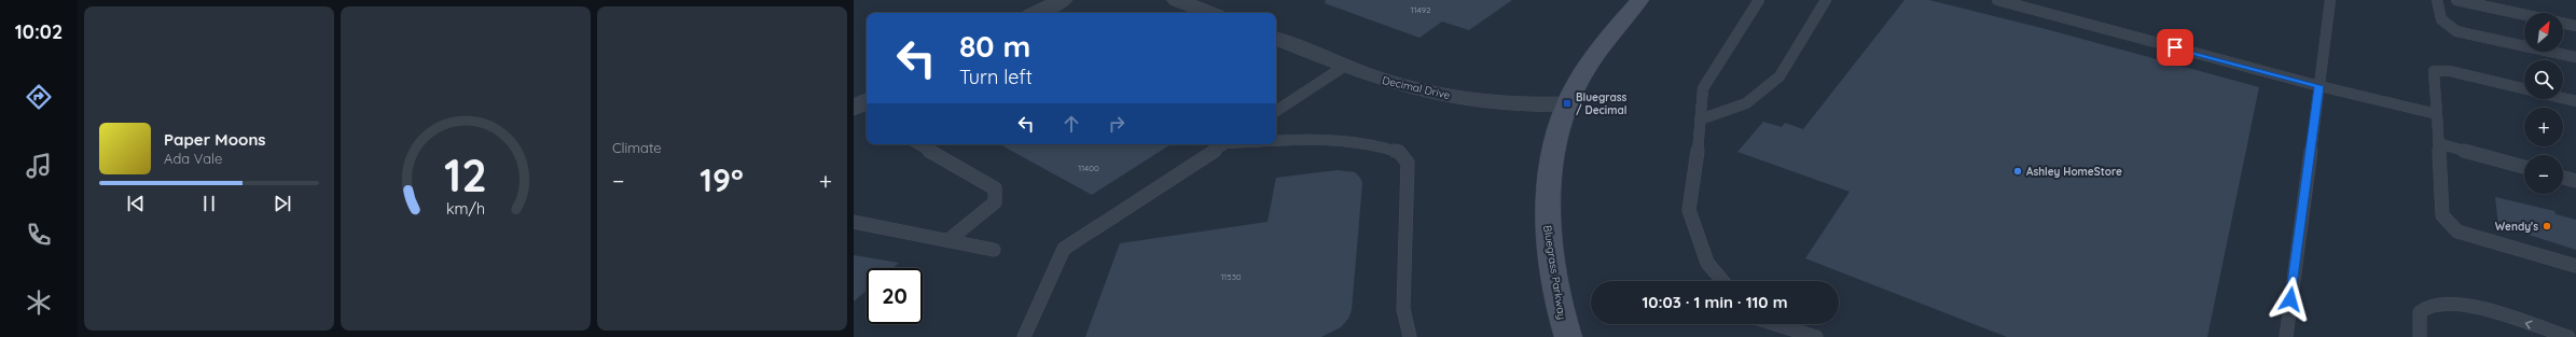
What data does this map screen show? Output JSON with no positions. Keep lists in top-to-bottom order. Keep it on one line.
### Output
{"streets":{"street":["Decimal Drive","Bluegrass Parkway"]},"crossings":[["Decimal Drive","Bluegrass Parkway"]],"places":{"transit":["Bluegrass / Decimal"],"other":["Ashley HomeStore","Wendy's"]},"house_numbers":["11492","11400","11530"],"north":"top right","page":{"tabs":"10:02","tile":"Climate","map_buttons":["+","−"],"turn":["80 m","Turn left"],"song":["Paper Moons","Ada Vale"],"heat":["−","19°","+"],"limit":"20","trip":"10:03 · 1 min · 110 m","gauge":["12","km/h"]}}
